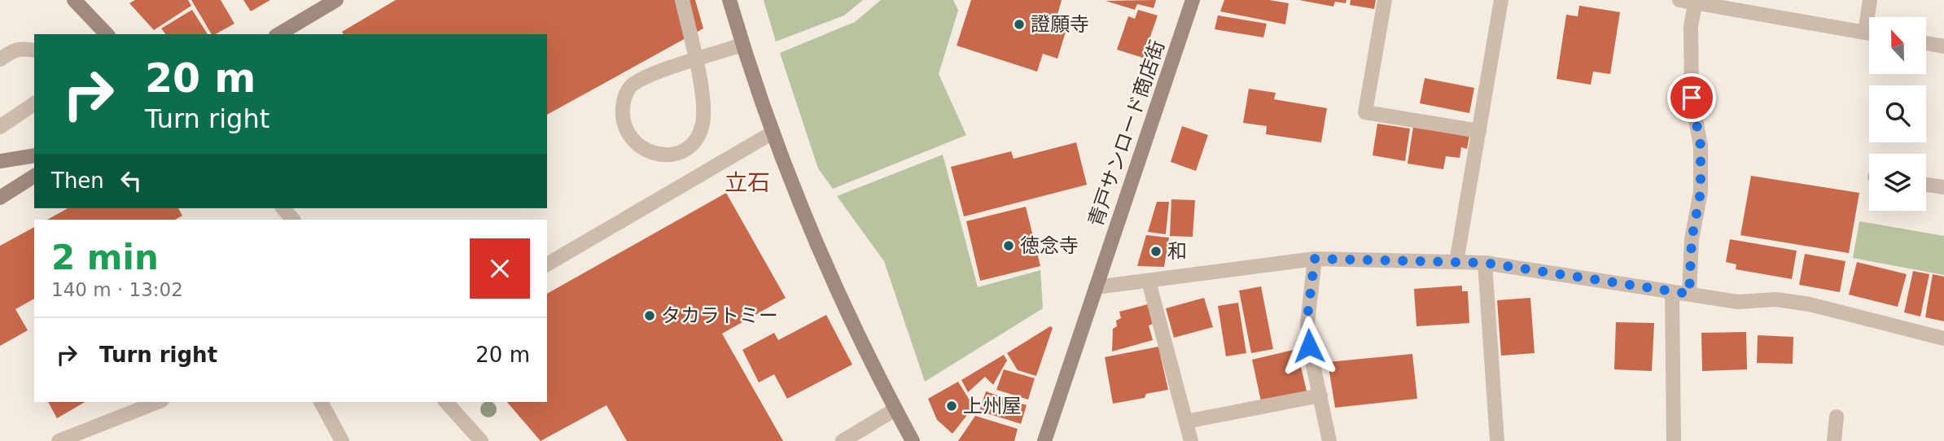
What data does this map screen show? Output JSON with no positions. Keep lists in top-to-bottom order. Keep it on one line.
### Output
{"streets":{"street":["青戸サンロード商店街"]},"districts":["立石"],"places":["證願寺","徳念寺","和","タカラトミー","上州屋"],"north":"top","page":{"turn":["20 m","Turn right"],"then":"Then","heading":["2 min","140 m · 13:02"],"list":[{"name":"Turn right","value":"20 m"}]}}
